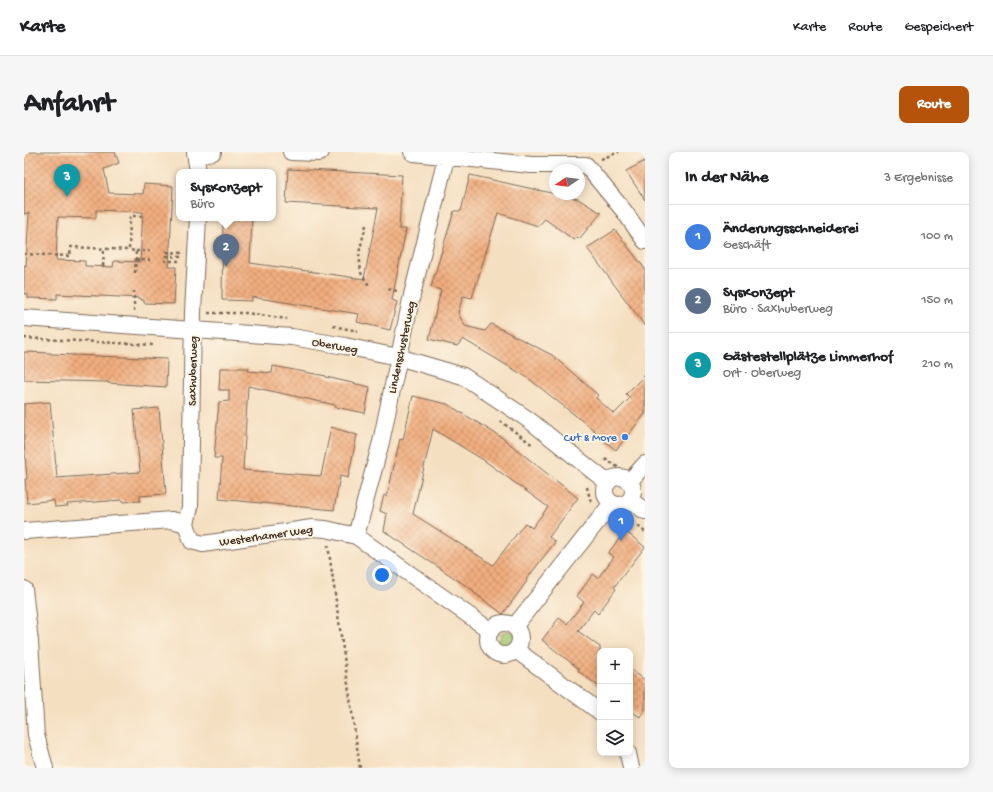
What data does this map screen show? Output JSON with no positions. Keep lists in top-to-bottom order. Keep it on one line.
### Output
{"streets":{"street":["Oberweg","Lindenschusterweg","Saxhuberweg","Westerhamer Weg"]},"crossings":[["Oberweg","Lindenschusterweg"],["Oberweg","Saxhuberweg"],["Lindenschusterweg","Westerhamer Weg"],["Saxhuberweg","Westerhamer Weg"]],"places":["Cut & More"],"north":"left","page":{"header":"Karte","nav":["Karte","Route","Gespeichert"],"buttons":"Route","title":"Anfahrt","heading":["In der Nähe","3 Ergebnisse"],"pins":["3","2","1"],"popup":["SysKonzept","Büro"],"list":[{"mark":"1","name":"Änderungsschneiderei","note":"Geschäft","value":"100 m"},{"mark":"2","name":"SysKonzept","note":"Büro · Saxhuberweg","value":"150 m"},{"mark":"3","name":"Gästestellplätze Limmerhof","note":"Ort · Oberweg","value":"210 m"}],"map_buttons":["+","−"]}}
